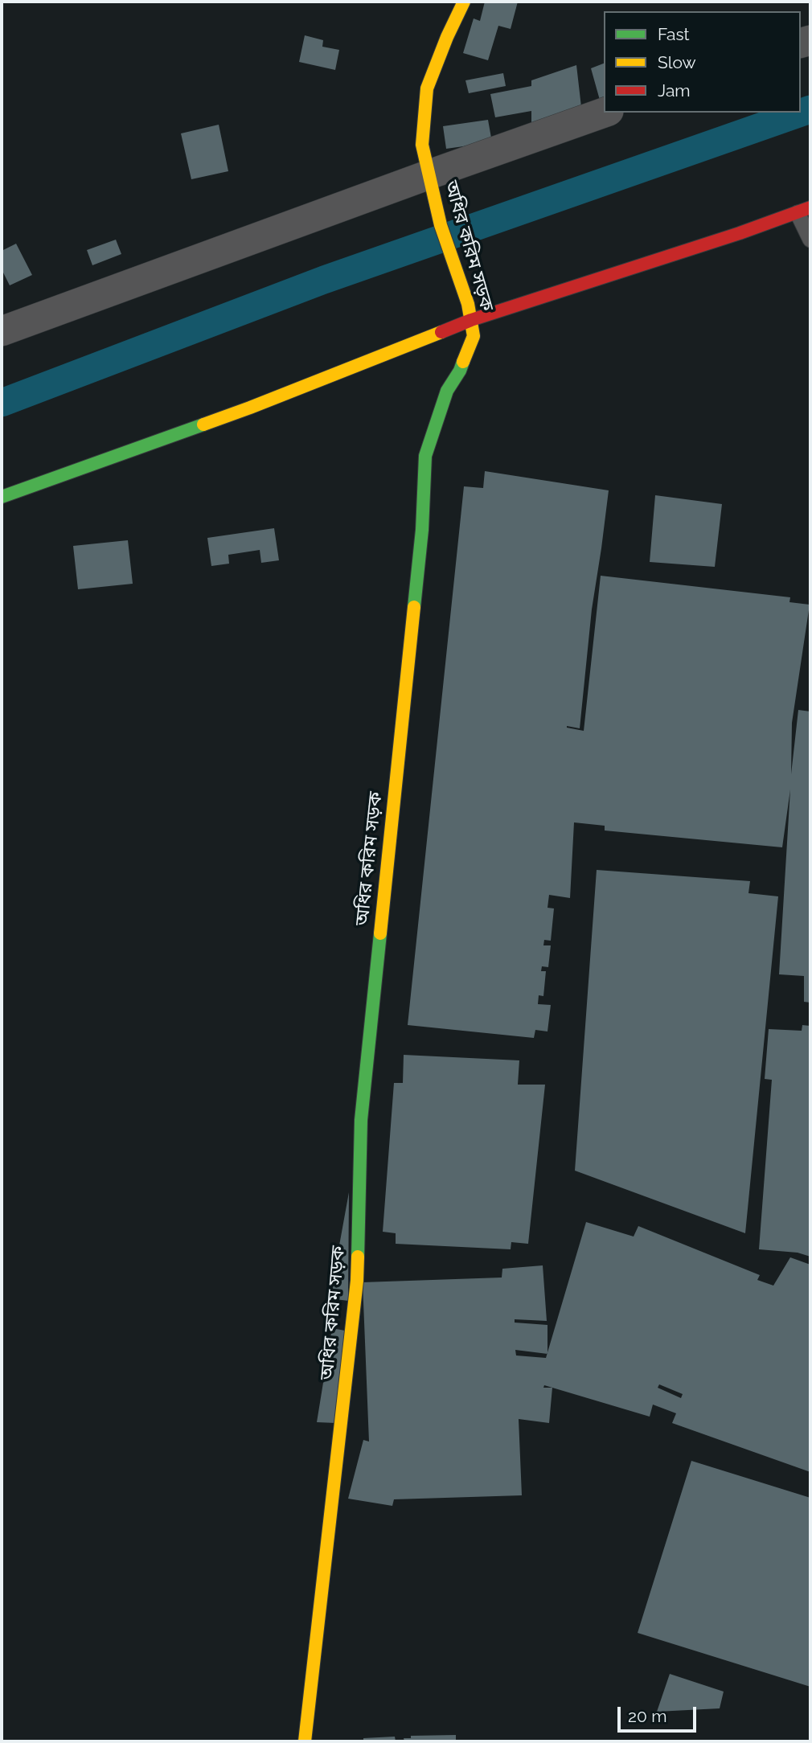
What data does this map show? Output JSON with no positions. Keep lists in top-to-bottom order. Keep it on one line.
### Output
{"streets":{"main road":["অধির করিম সড়ক"]},"legend":["Fast","Slow","Jam"],"scale_bar":"20 m"}
